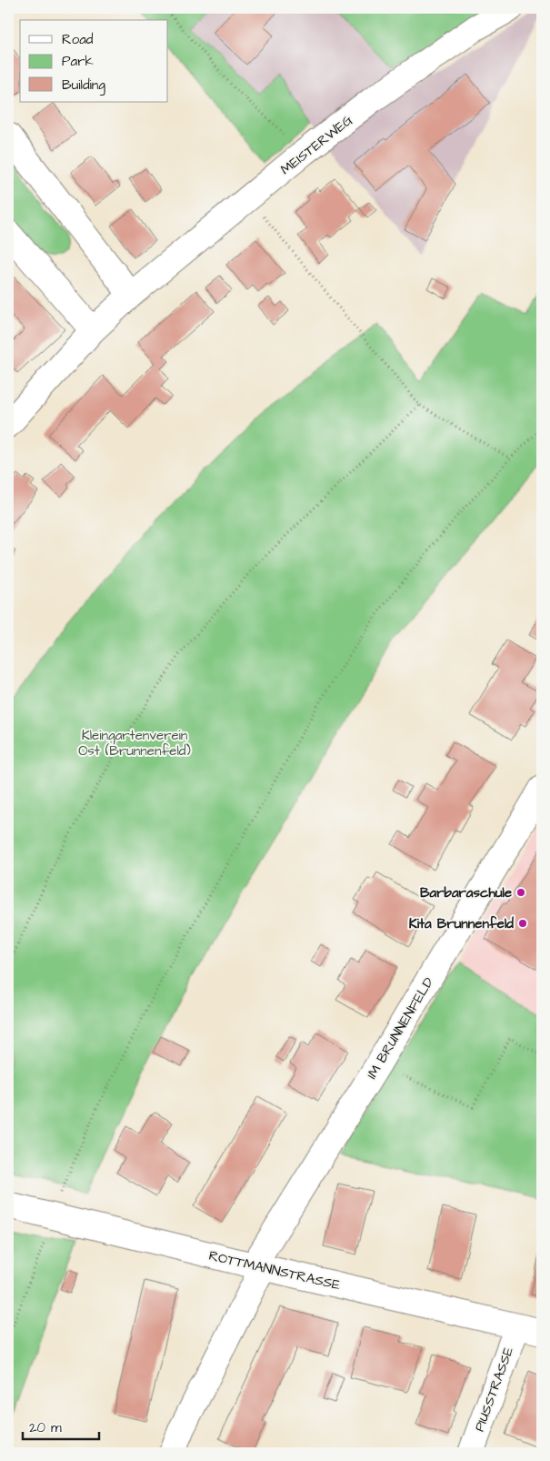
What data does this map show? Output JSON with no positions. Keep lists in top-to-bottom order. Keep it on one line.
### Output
{"streets":{"street":["MEISTERWEG","IM BRUNNENFELD","ROTTMANNSTRASSE","PIUSSTRASSE"]},"crossings":[["IM BRUNNENFELD","ROTTMANNSTRASSE"],["ROTTMANNSTRASSE","PIUSSTRASSE"]],"parks":["Kleingartenverein Ost (Brunnenfeld)"],"places":["Barbaraschule","Kita Brunnenfeld"],"legend":["Road","Park","Building"],"scale_bar":"20 m"}
